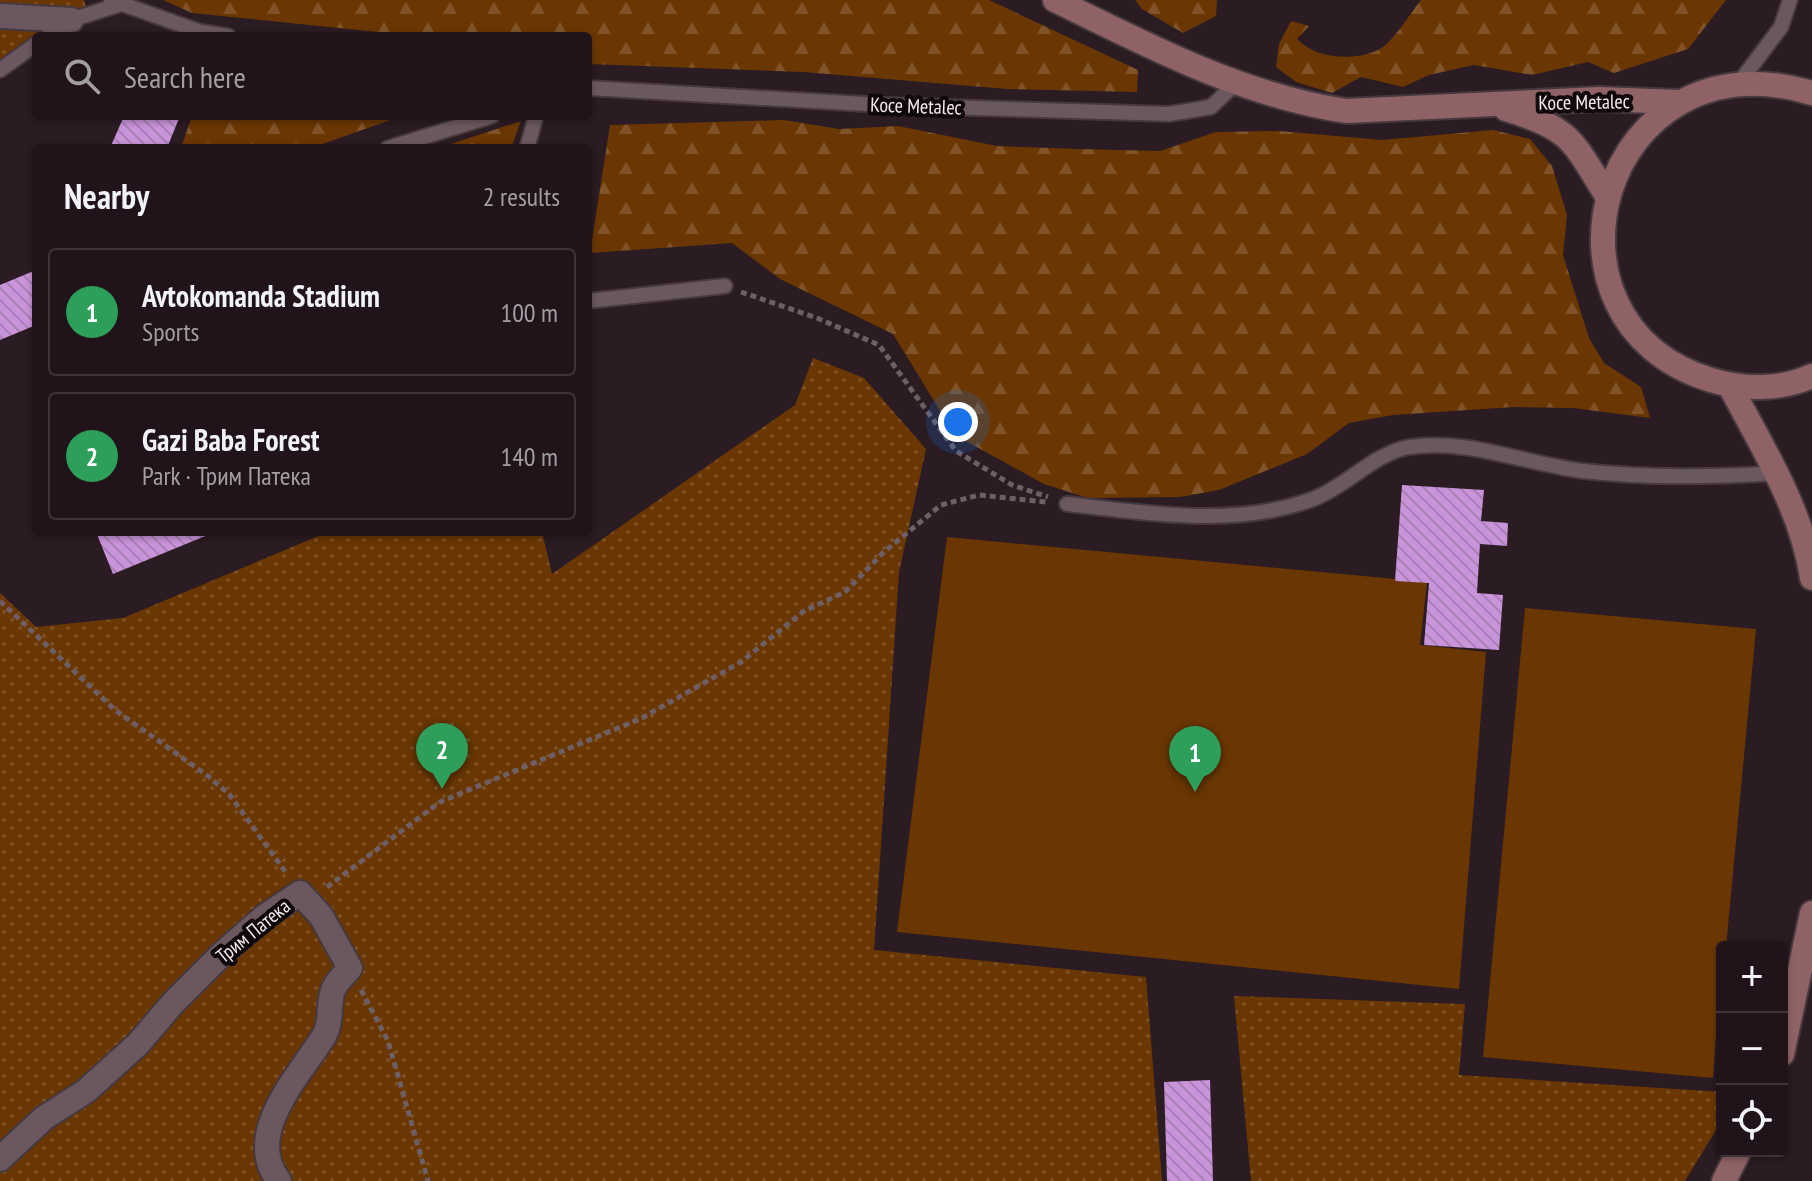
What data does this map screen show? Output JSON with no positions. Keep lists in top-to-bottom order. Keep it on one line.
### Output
{"streets":{"street":["Koce Metalec","Трим Патека"]},"page":{"search":"Search here","heading":["Nearby","2 results"],"list":[{"mark":"1","name":"Avtokomanda Stadium","note":"Sports","value":"100 m"},{"mark":"2","name":"Gazi Baba Forest","note":"Park · Трим Патека","value":"140 m"}],"pins":["2","1"],"map_buttons":["+","−"]}}
